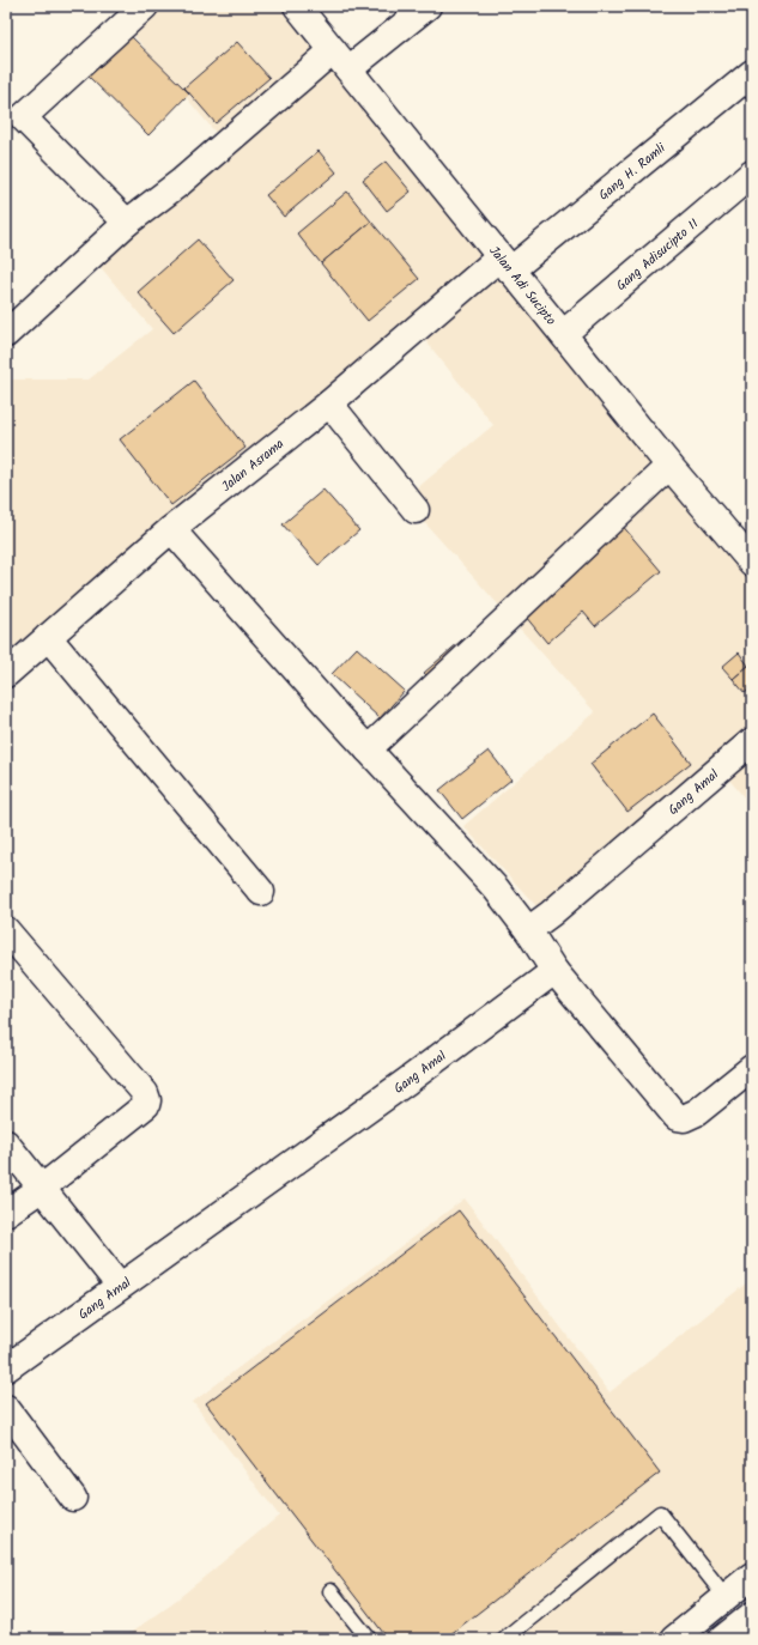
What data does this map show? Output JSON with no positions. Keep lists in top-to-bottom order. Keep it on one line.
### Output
{"streets":{"street":["Gang H. Ramli","Gang Adisucipto II","Jalan Adi Sucipto","Jalan Asrama","Gang Amal"]},"crossings":[["Gang H. Ramli","Jalan Adi Sucipto"],["Gang H. Ramli","Jalan Asrama"],["Gang Adisucipto II","Jalan Adi Sucipto"],["Jalan Adi Sucipto","Jalan Asrama"]]}
